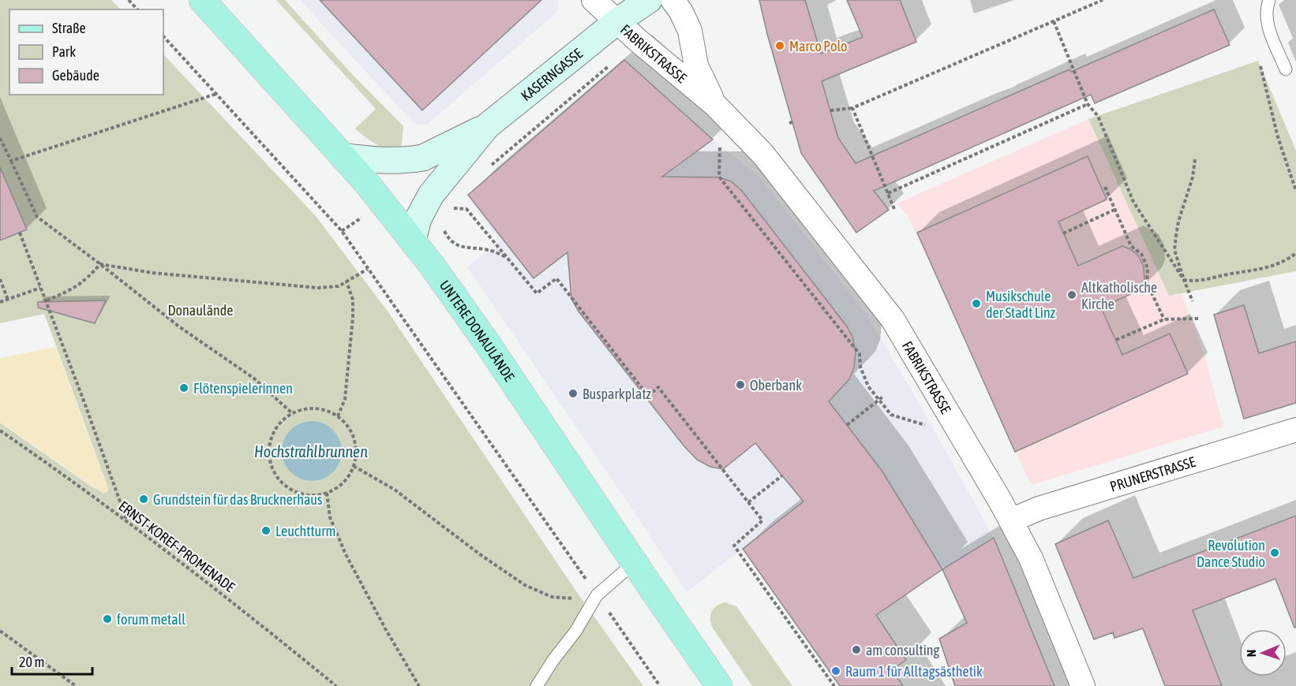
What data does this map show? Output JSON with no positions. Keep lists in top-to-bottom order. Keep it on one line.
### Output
{"streets":{"main road":["KASERNGASSE","UNTERE DONAULÄNDE"],"street":["FABRIKSTRASSE","PRUNERSTRASSE"],"path":["ERNST-KOREF-PROMENADE"]},"crossings":[["FABRIKSTRASSE","KASERNGASSE"],["FABRIKSTRASSE","PRUNERSTRASSE"],["KASERNGASSE","UNTERE DONAULÄNDE"]],"water":["Hochstrahlbrunnen"],"parks":["Donaulände"],"places":["Marco Polo","Altkatholische Kirche","Musikschule der Stadt Linz","Oberbank","Flötenspielerinnen","Busparkplatz","Grundstein für das Brucknerhaus","Leuchtturm","Revolution Dance Studio","forum metall","am consulting","Raum 1 für Alltagsästhetik"],"legend":["Straße","Park","Gebäude"],"scale_bar":"20 m","north":"left"}
